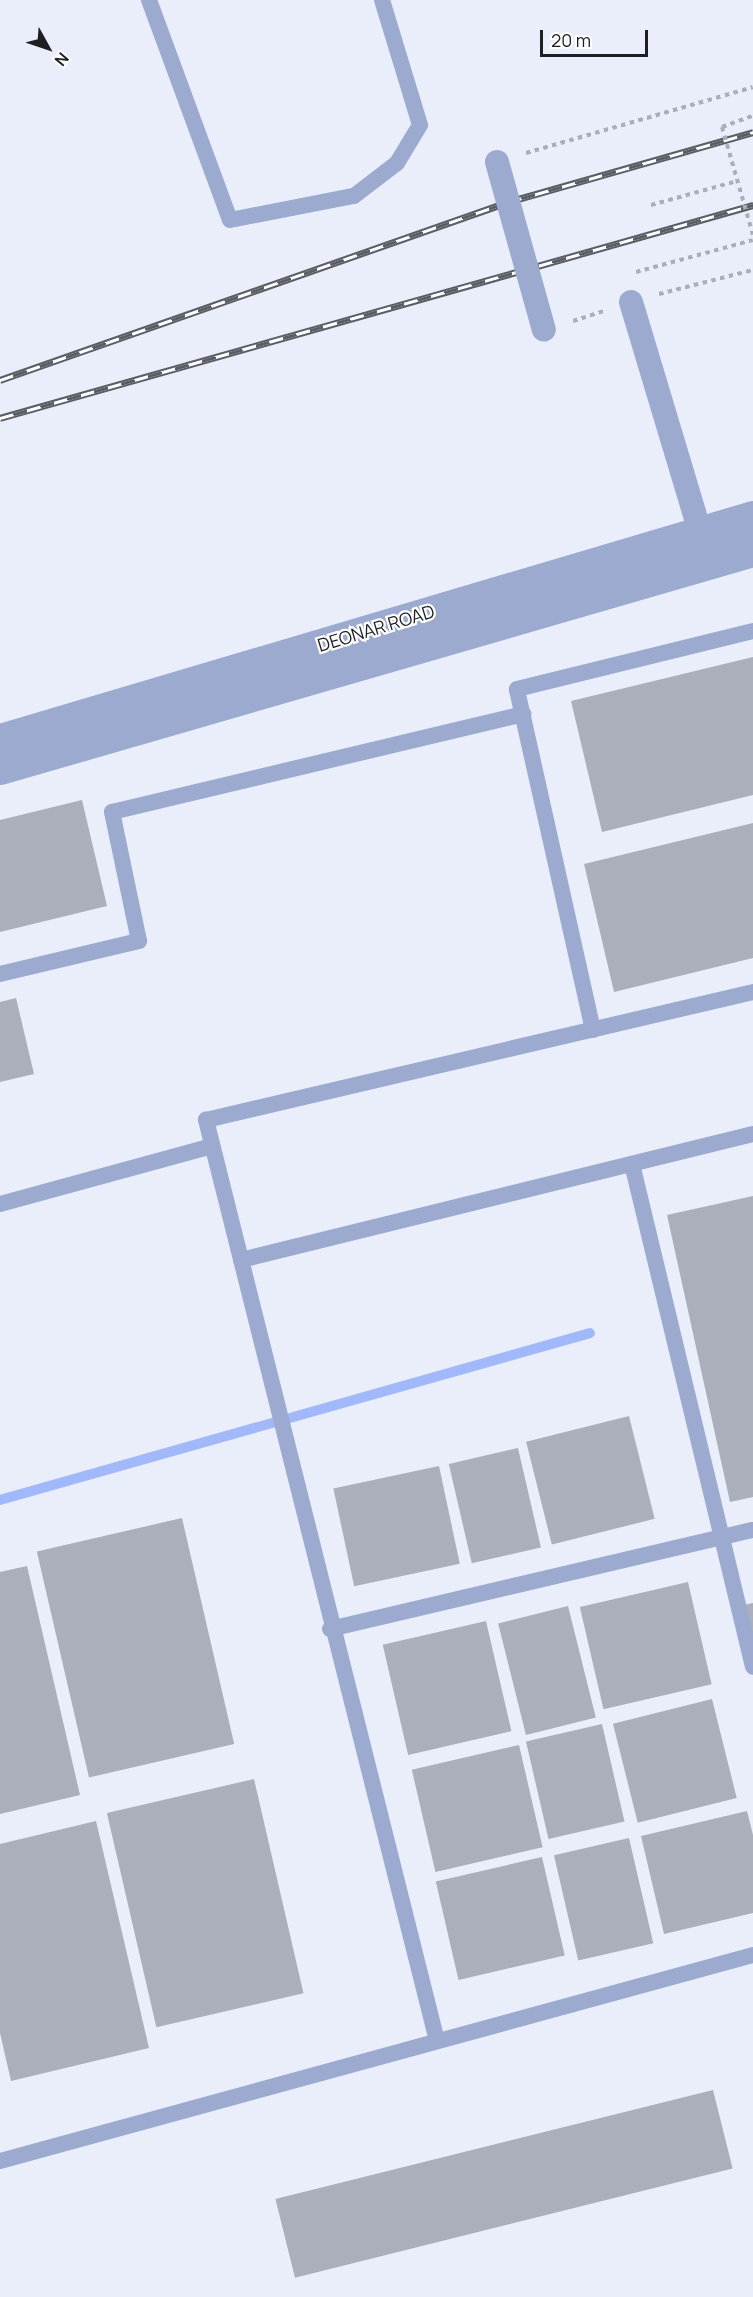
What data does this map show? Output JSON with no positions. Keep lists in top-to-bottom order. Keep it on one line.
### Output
{"streets":{"street":["DEONAR ROAD"]},"scale_bar":"20 m","north":"bottom right"}
